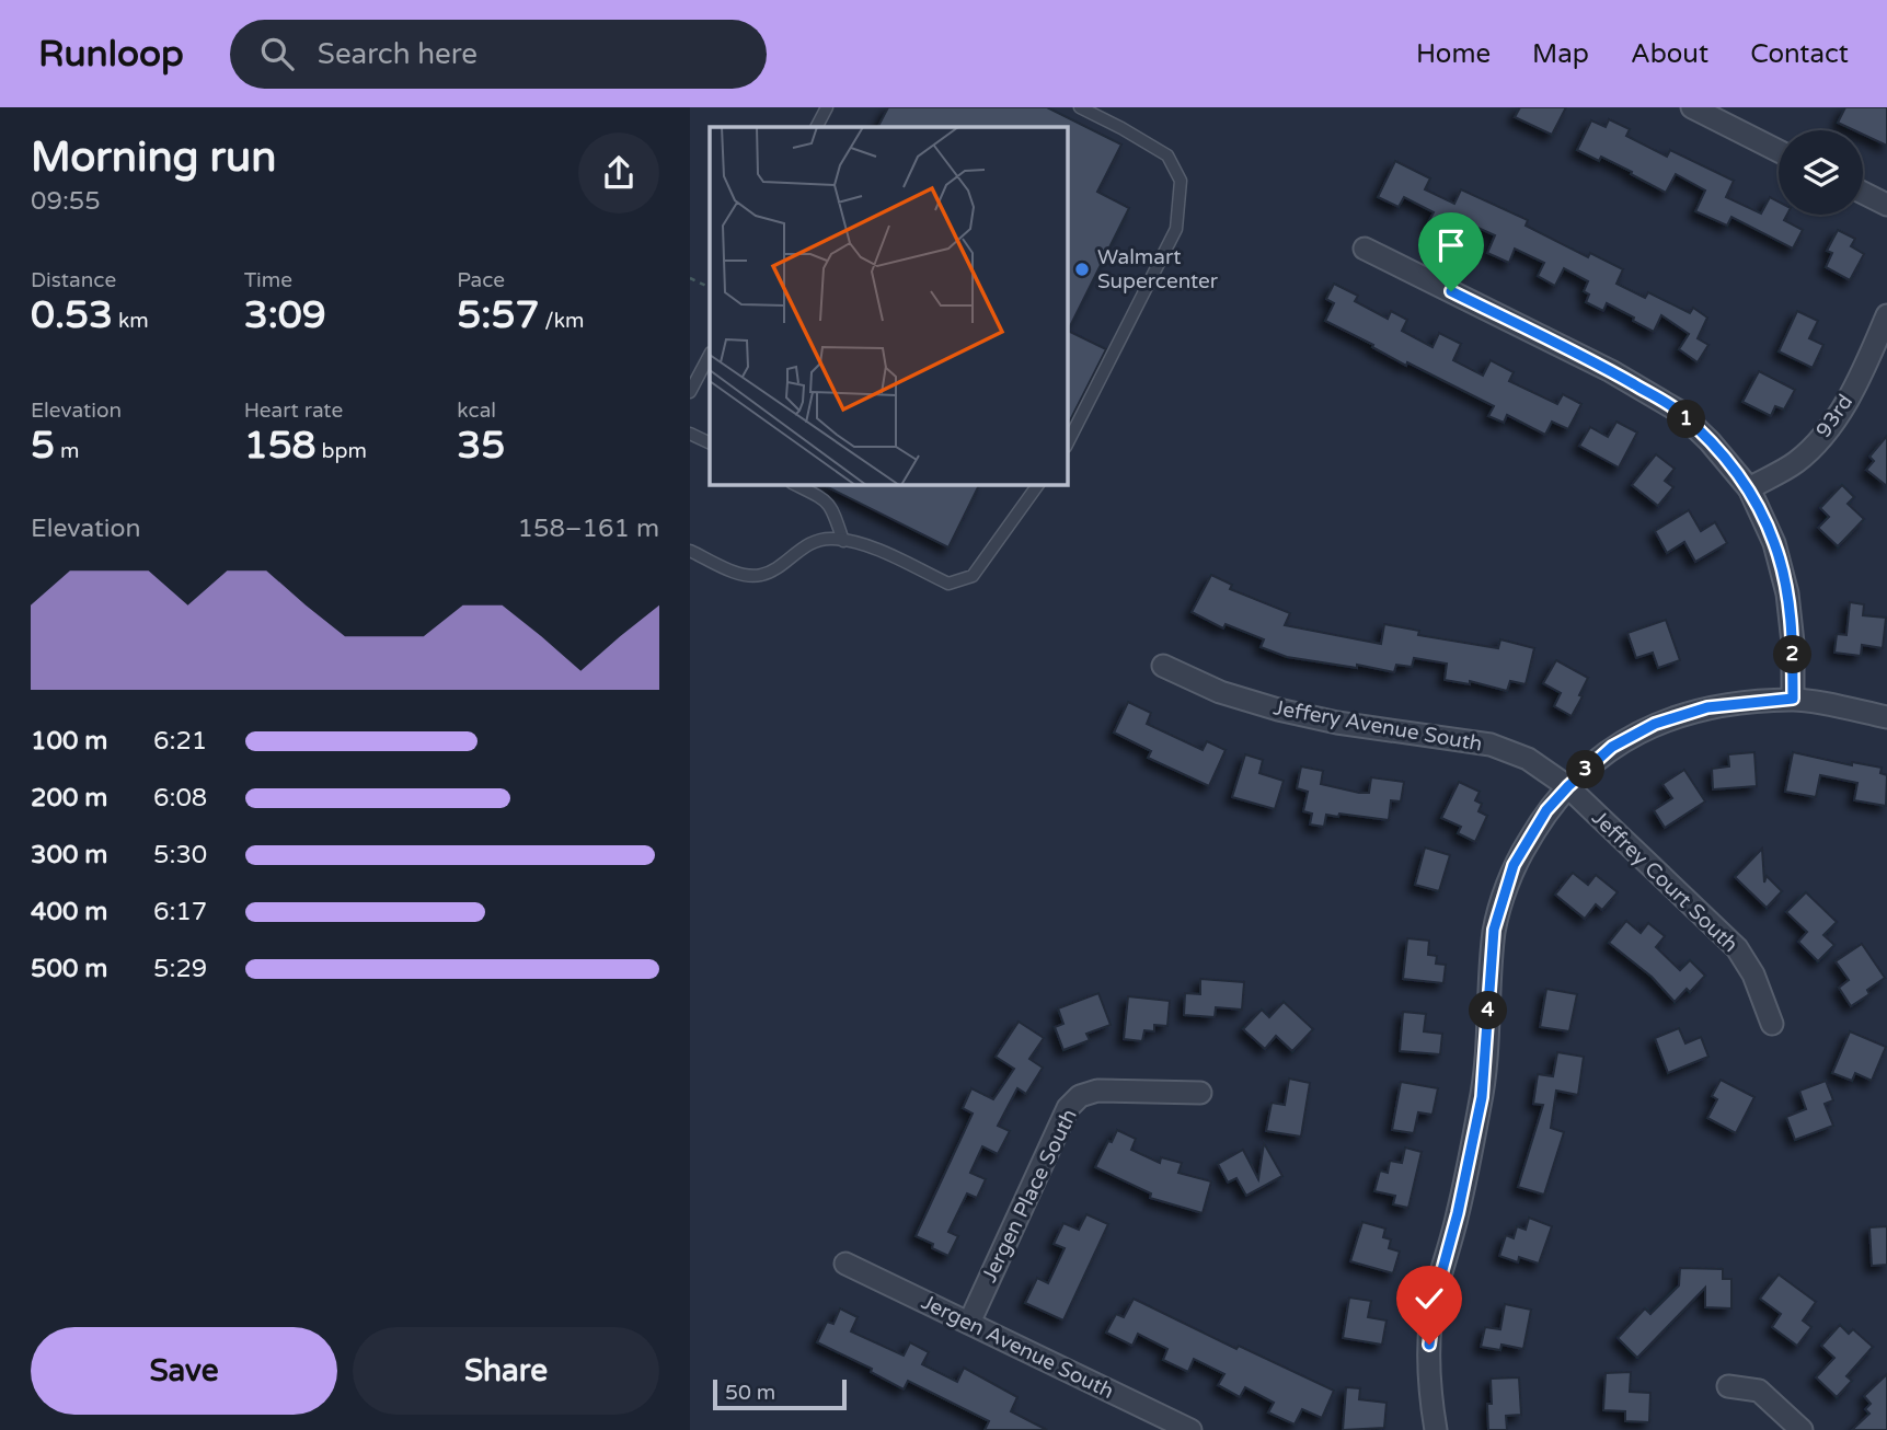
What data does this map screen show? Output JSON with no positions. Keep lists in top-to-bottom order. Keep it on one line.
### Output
{"streets":{"street":["93rd","Jeffery Avenue South","Jeffrey Court South","Jergen Place South","Jergen Avenue South"]},"crossings":[["Jeffery Avenue South","Jeffrey Court South"],["Jergen Place South","Jergen Avenue South"]],"places":["Walmart Supercenter"],"scale_bar":"50 m","page":{"header":"Runloop","search":"Search here","nav":["Home","Map","About","Contact"],"heading":["Morning run","09:55"],"stats":[["Distance","0.53 km"],["Time","3:09"],["Pace","5:57 /km"],["Elevation","5 m"],["Heart rate","158 bpm"],["kcal","35"]],"pins":["1","2","3","4"],"chart":["Elevation","158–161 m"],"list":[{"name":"100 m","note":"6:21"},{"name":"200 m","note":"6:08"},{"name":"300 m","note":"5:30"},{"name":"400 m","note":"6:17"},{"name":"500 m","note":"5:29"}],"buttons":["Save","Share"],"scale":"50 m"}}
